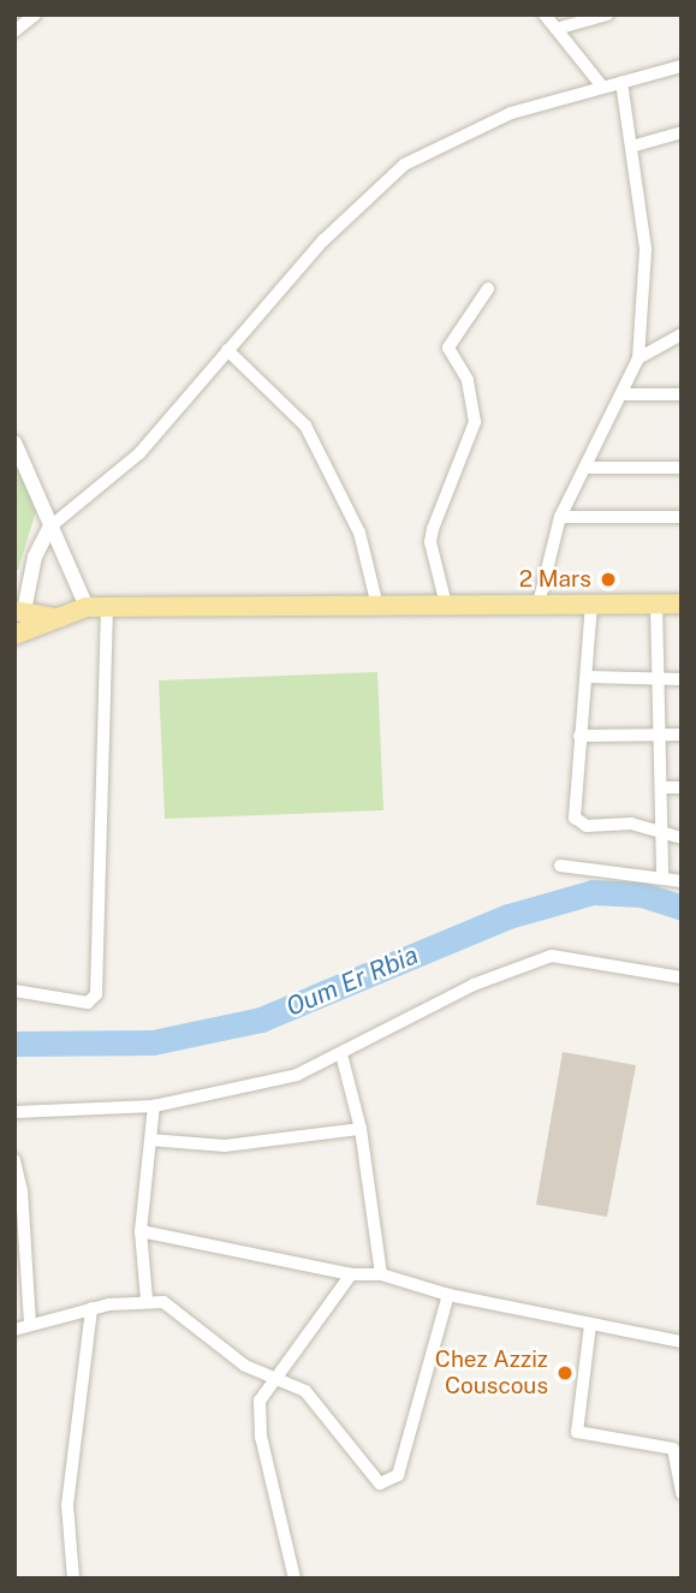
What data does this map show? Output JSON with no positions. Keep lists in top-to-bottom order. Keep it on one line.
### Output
{"water":["Oum Er Rbia"],"places":["2 Mars","Chez Azziz Couscous"]}
